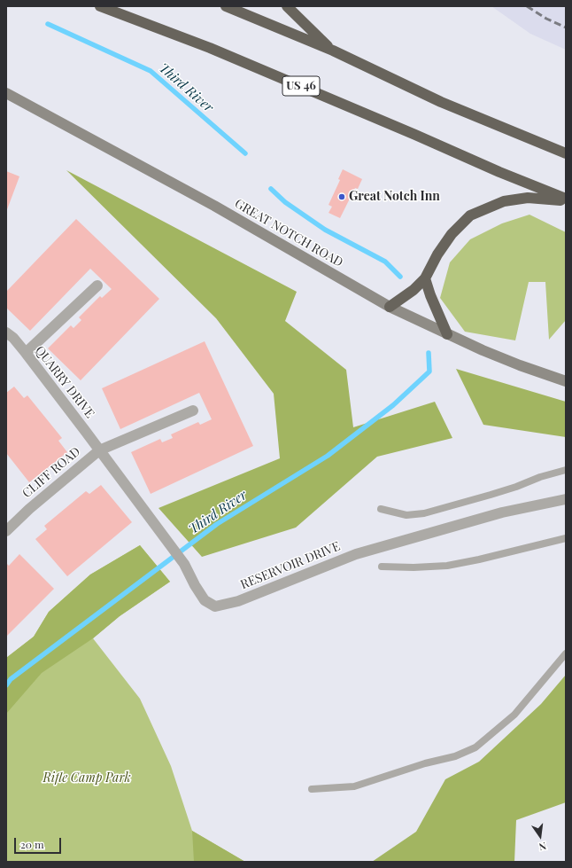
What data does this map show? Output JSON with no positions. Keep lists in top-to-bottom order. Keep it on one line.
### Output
{"streets":{"highway":["US 46"],"street":["GREAT NOTCH ROAD","QUARRY DRIVE","CLIFF ROAD","RESERVOIR DRIVE"]},"crossings":[["QUARRY DRIVE","CLIFF ROAD"],["QUARRY DRIVE","RESERVOIR DRIVE"],["CLIFF ROAD","RESERVOIR DRIVE"]],"water":["Third River"],"parks":["Rifle Camp Park"],"places":["Great Notch Inn"],"scale_bar":"20 m","north":"bottom"}
